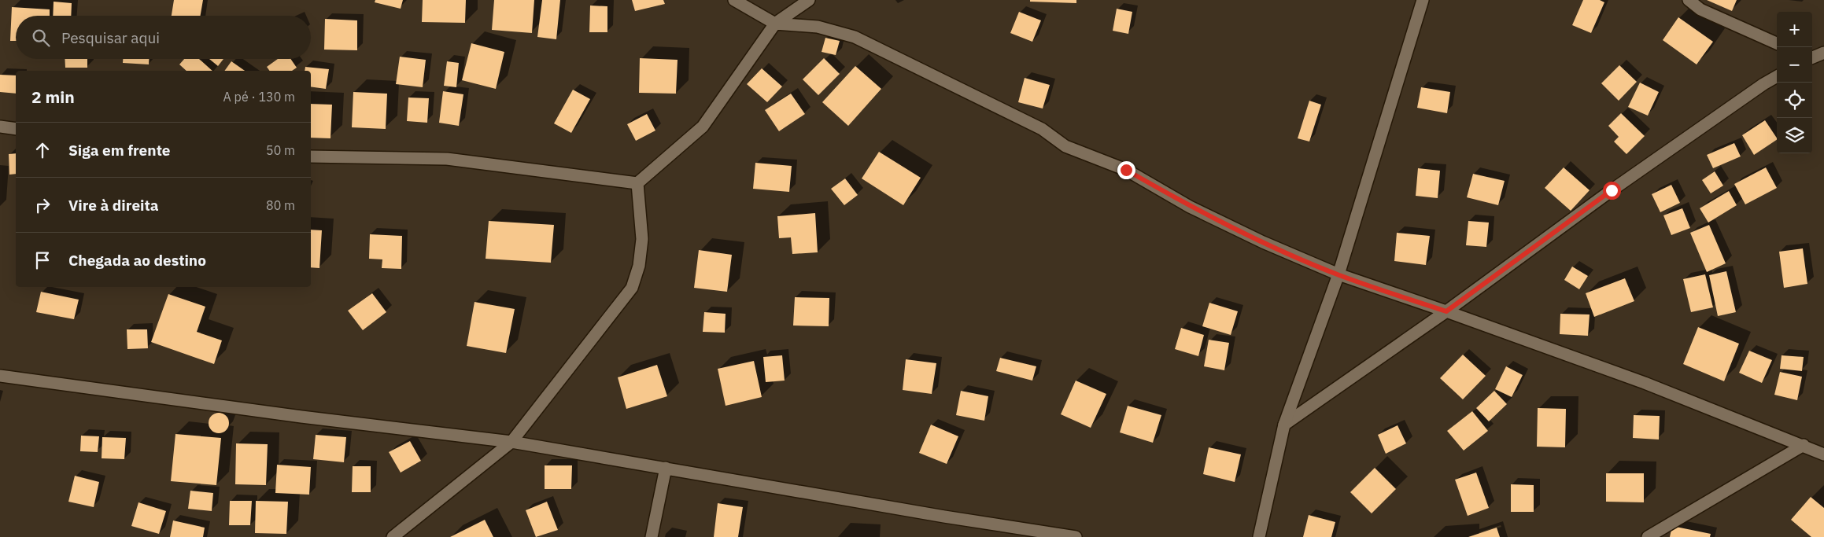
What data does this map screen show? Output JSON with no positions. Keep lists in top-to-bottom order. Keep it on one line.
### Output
{"page":{"map_buttons":["+","−"],"search":"Pesquisar aqui","heading":["2 min","A pé · 130 m"],"list":[["Siga em frente","50 m"],["Vire à direita","80 m"],"Chegada ao destino"]}}
